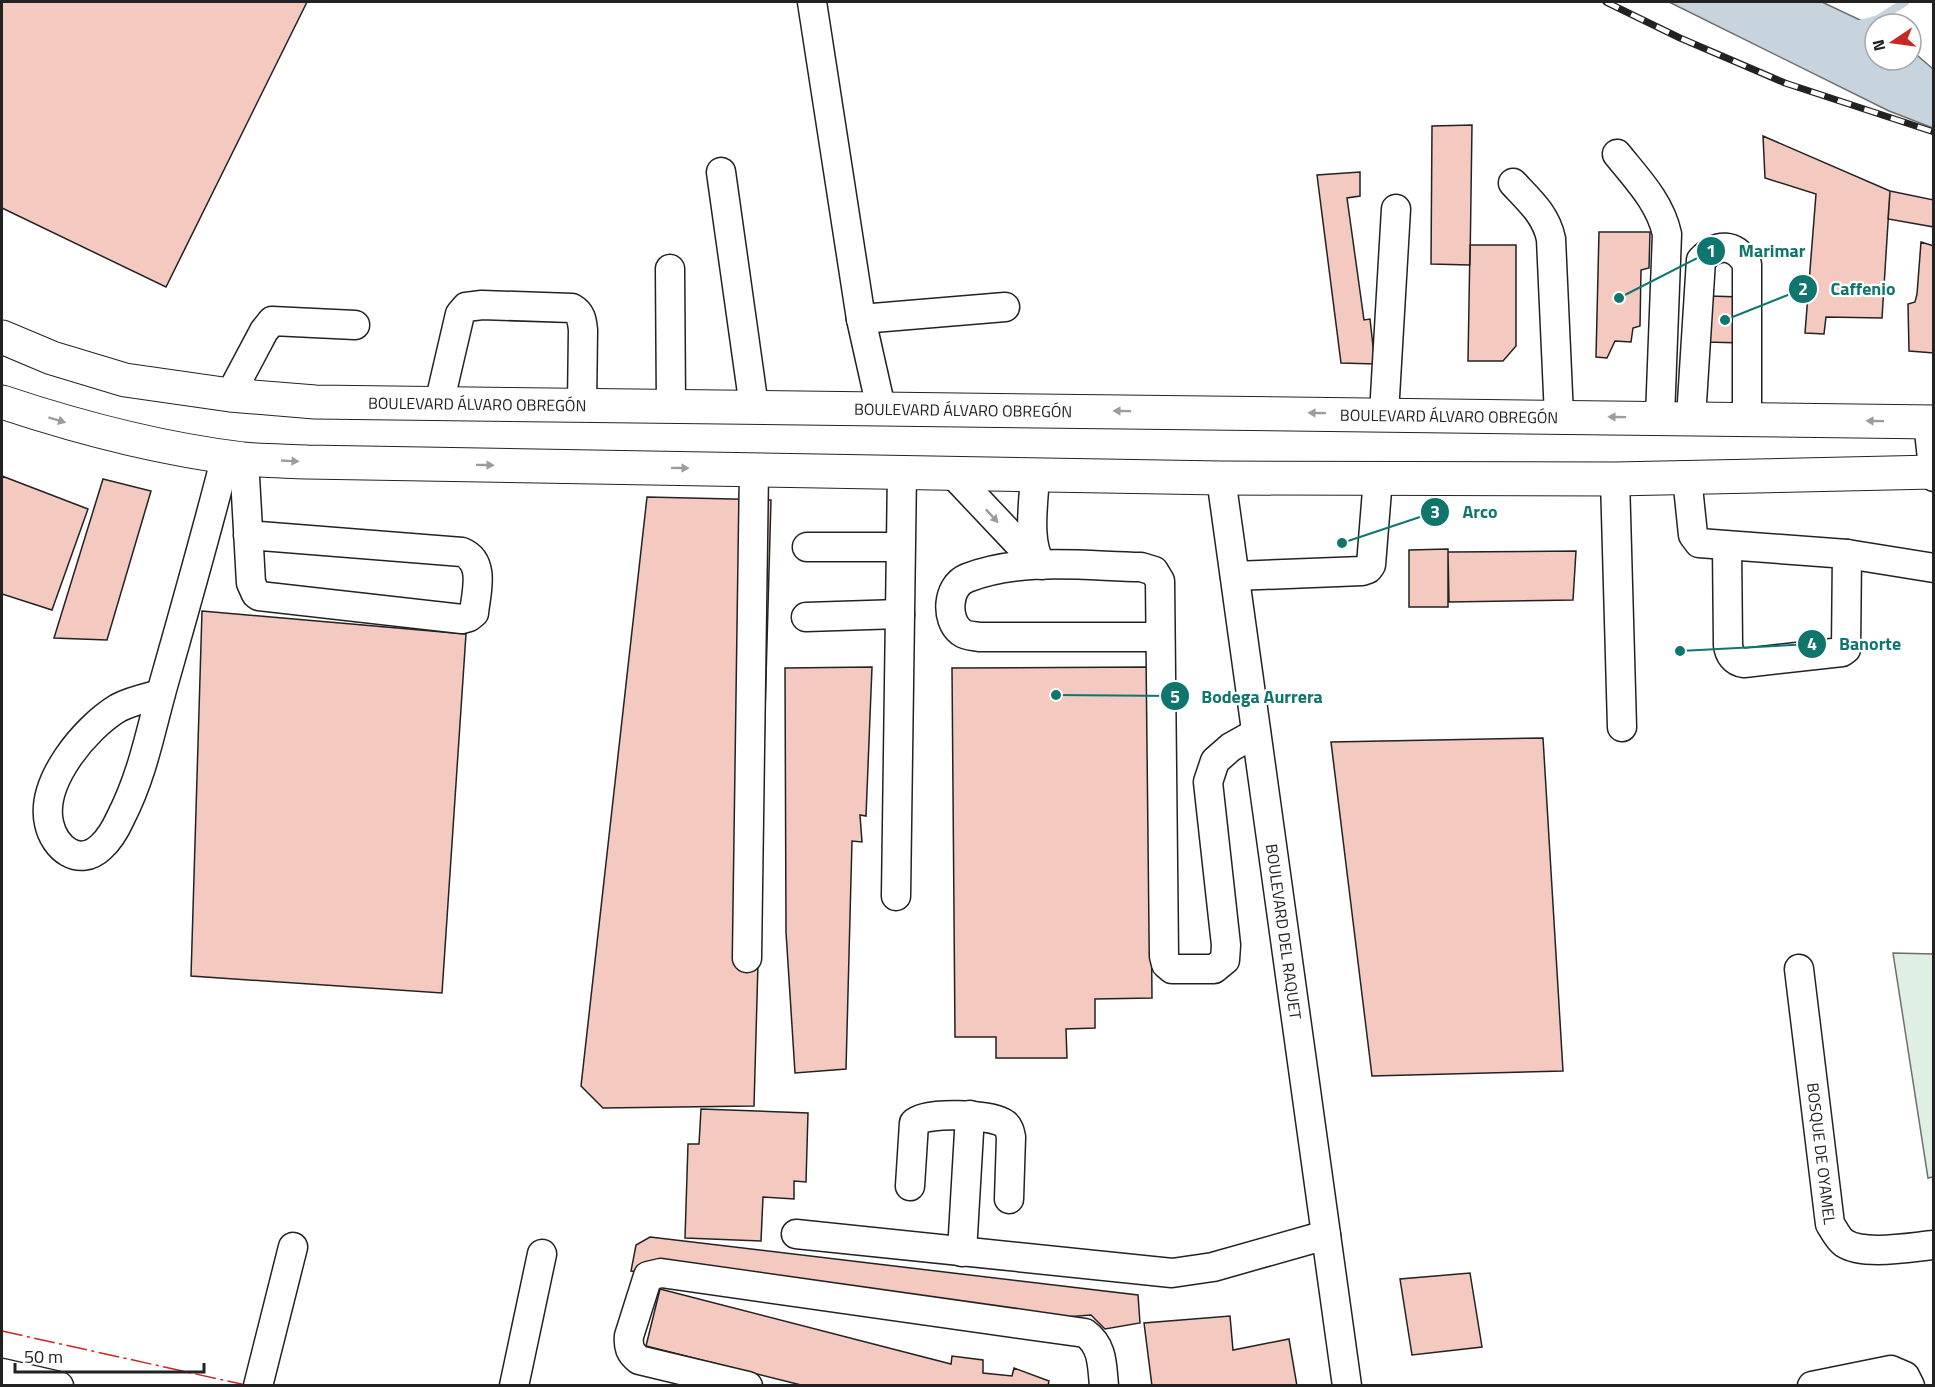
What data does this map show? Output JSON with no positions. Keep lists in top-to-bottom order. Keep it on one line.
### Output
{"streets":{"highway":["BOULEVARD ÁLVARO OBREGÓN"],"street":["BOULEVARD DEL RAQUET","BOSQUE DE OYAMEL"]},"places":["Marimar","Caffenio","Arco","Banorte","Bodega Aurrera"],"scale_bar":"50 m","north":"left"}
